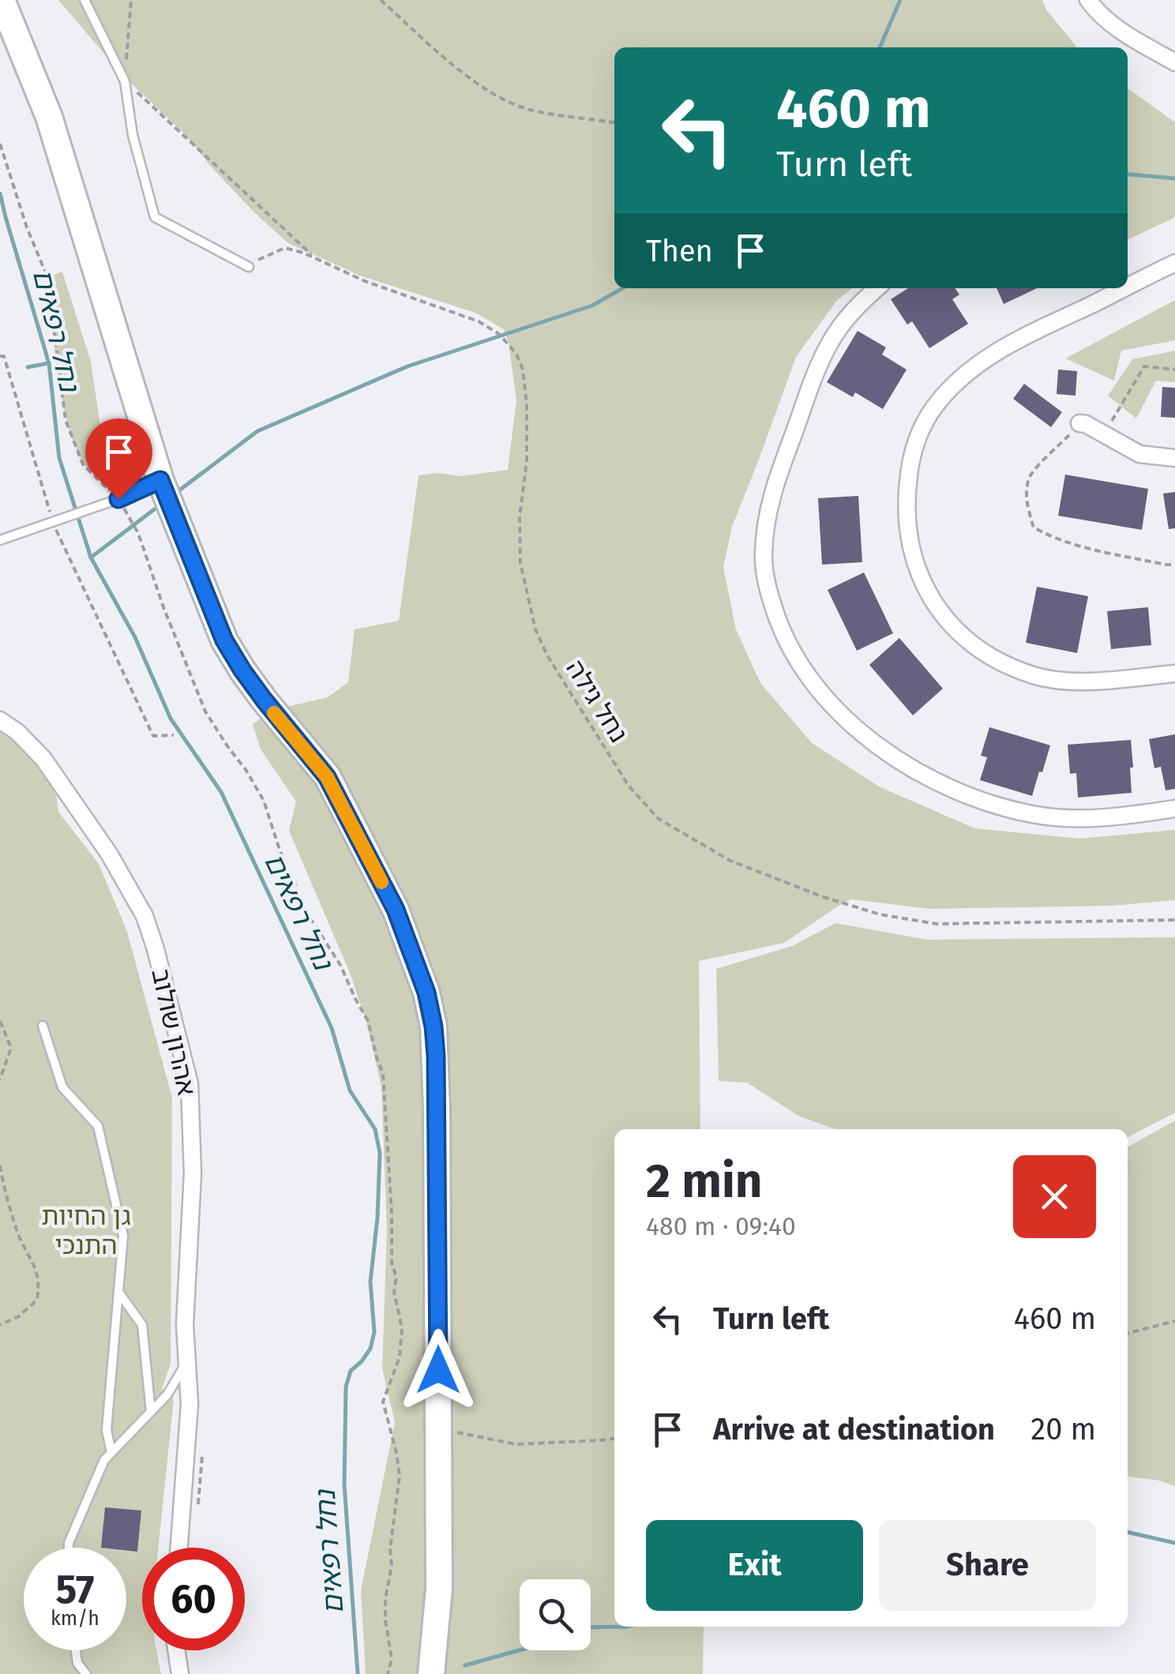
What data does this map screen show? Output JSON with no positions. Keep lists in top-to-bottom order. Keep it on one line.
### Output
{"streets":{"street":["אהרון שולוב"],"path":["נחל גילה"]},"water":["נחל רפאים"],"parks":["גן החיות התנכי"],"page":{"turn":["460 m","Turn left"],"then":"Then","heading":["2 min","480 m · 09:40"],"list":[{"name":"Turn left","value":"460 m"},{"name":"Arrive at destination","value":"20 m"}],"buttons":["Exit","Share"],"speed":"57 km/h","limit":"60"}}
